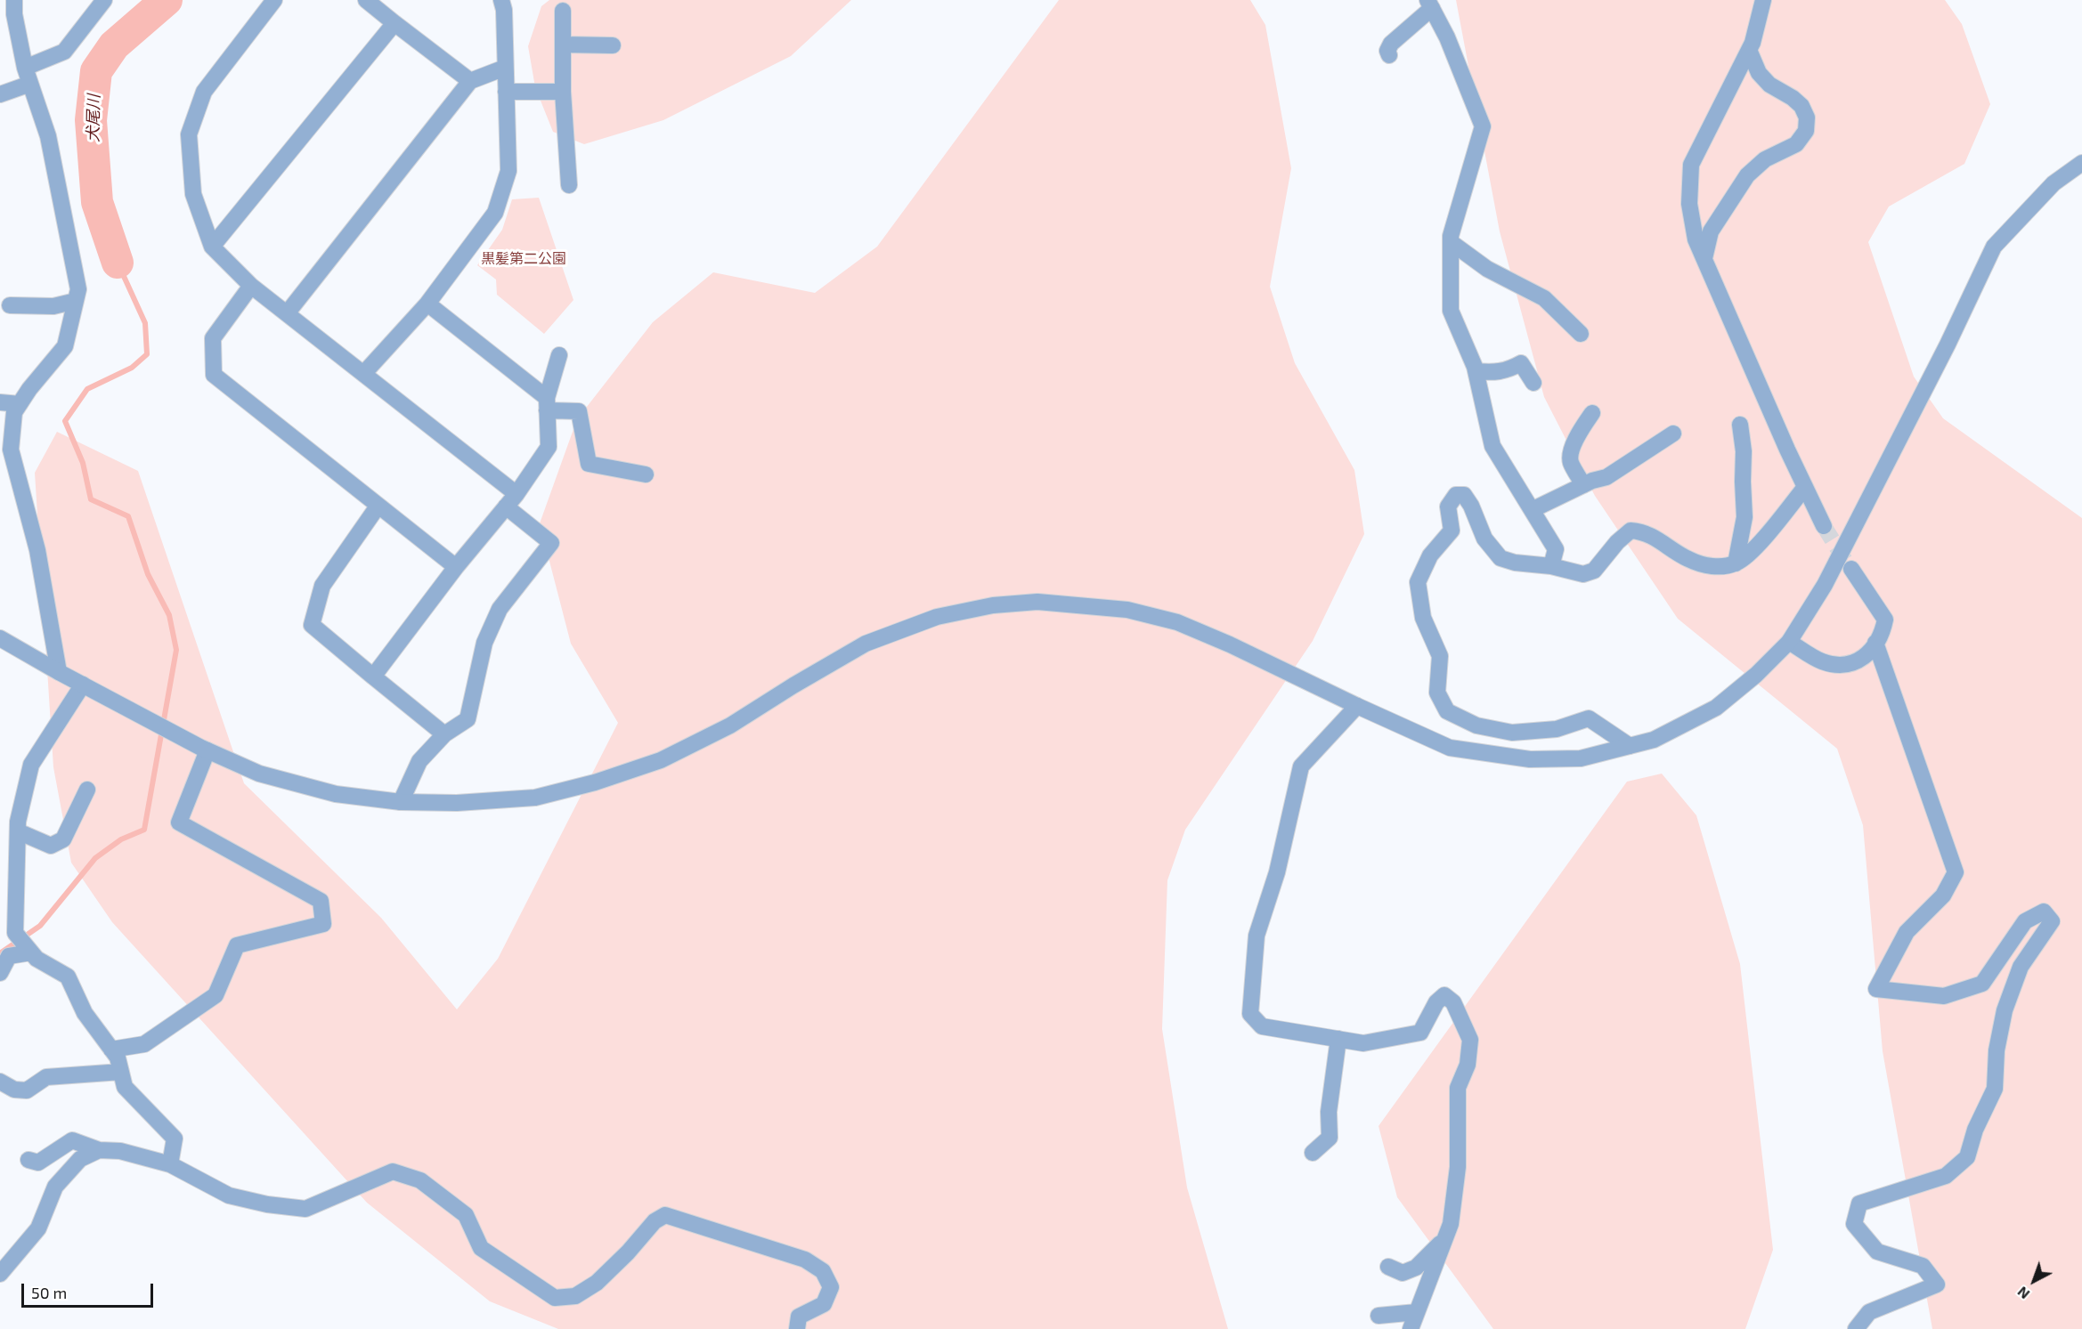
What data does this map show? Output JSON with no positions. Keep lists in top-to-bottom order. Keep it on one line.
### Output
{"water":["犬尾川"],"parks":["黒髪第二公園"],"scale_bar":"50 m","north":"bottom left"}
